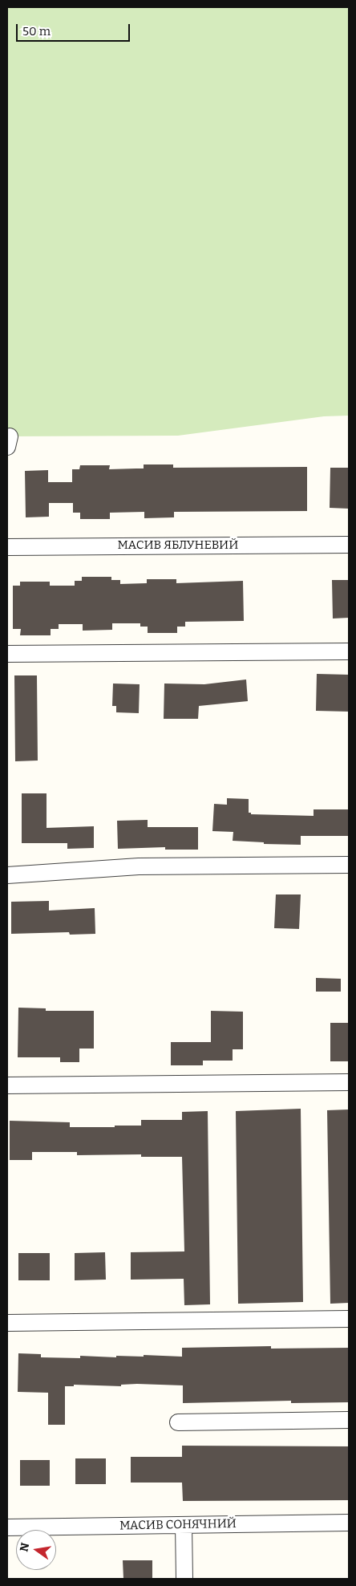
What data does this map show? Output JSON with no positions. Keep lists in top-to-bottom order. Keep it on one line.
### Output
{"streets":{"street":["МАСИВ ЯБЛУНЕВИЙ","МАСИВ СОНЯЧНИЙ"]},"scale_bar":"50 m","north":"left"}
